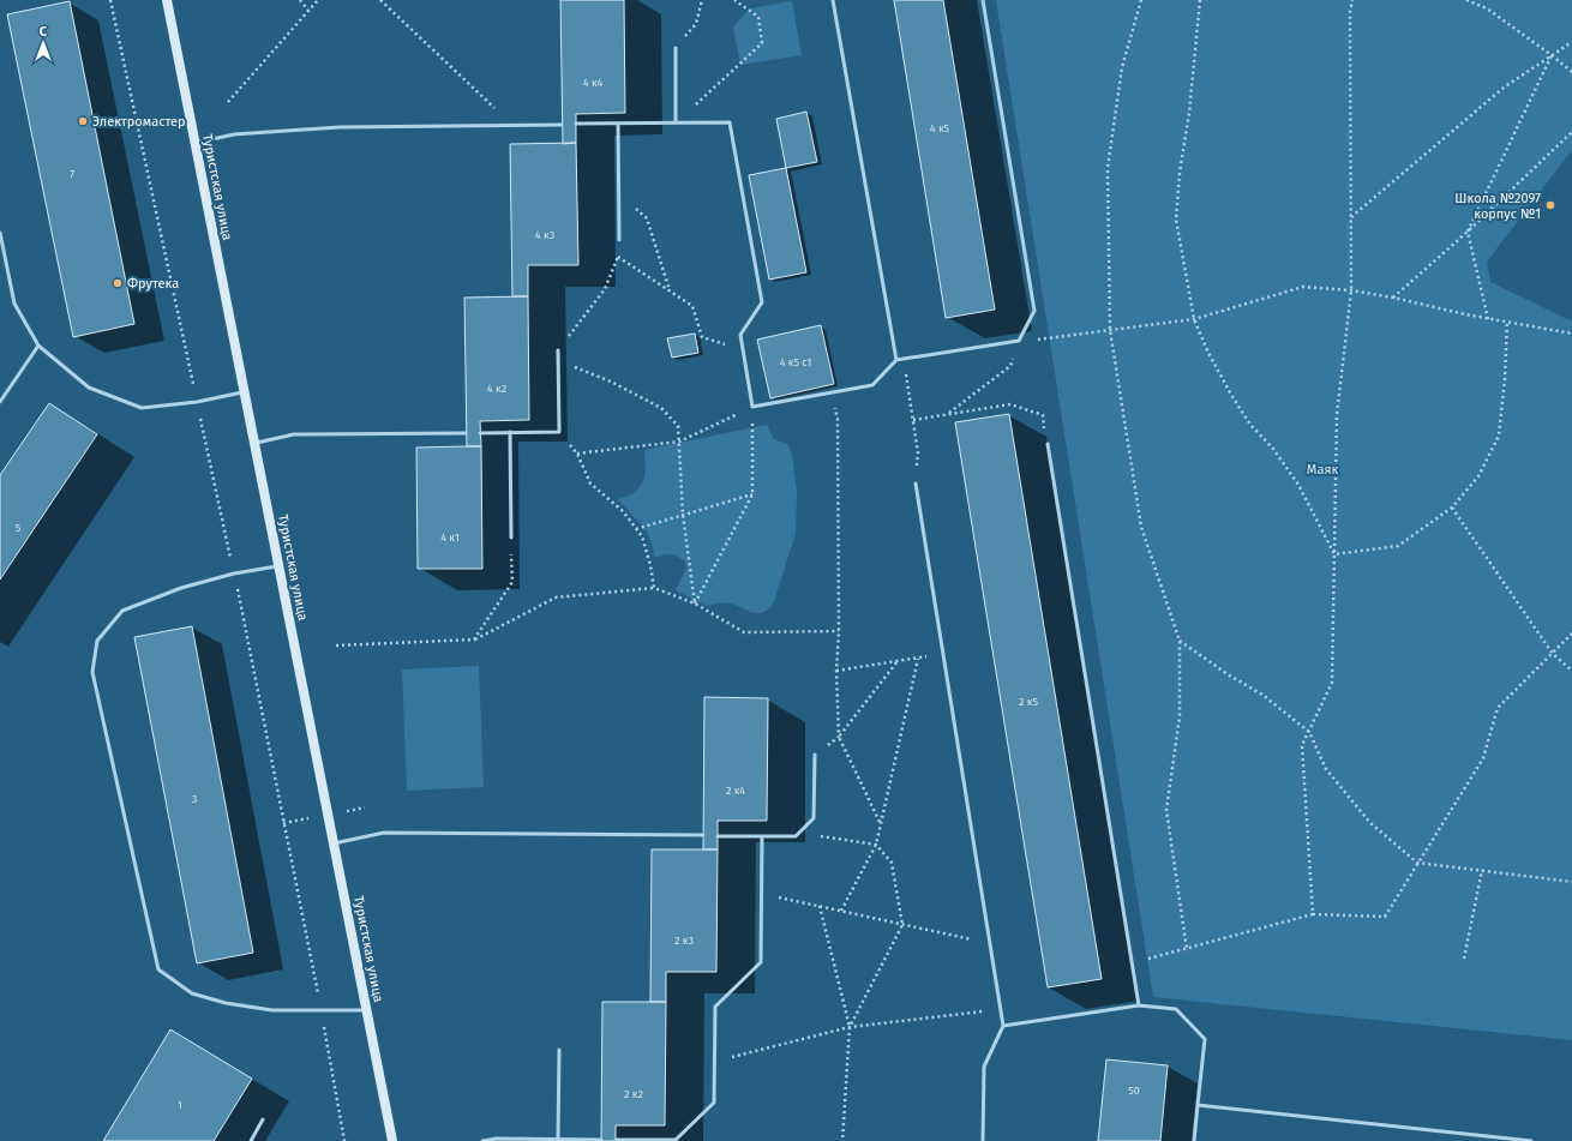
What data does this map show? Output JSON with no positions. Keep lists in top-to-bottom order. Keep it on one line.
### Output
{"streets":{"main road":["Туристская улица"]},"parks":["Маяк"],"places":["Электромастер","Школа №2097 корпус №1","Фрутека"],"house_numbers":["4 к4","4 к5","7","4 к3","4 к5 с1","4 к2","5","4 к1","2 к5","2 к4","3","2 к3","50","2 к2","1"],"north":"top"}
